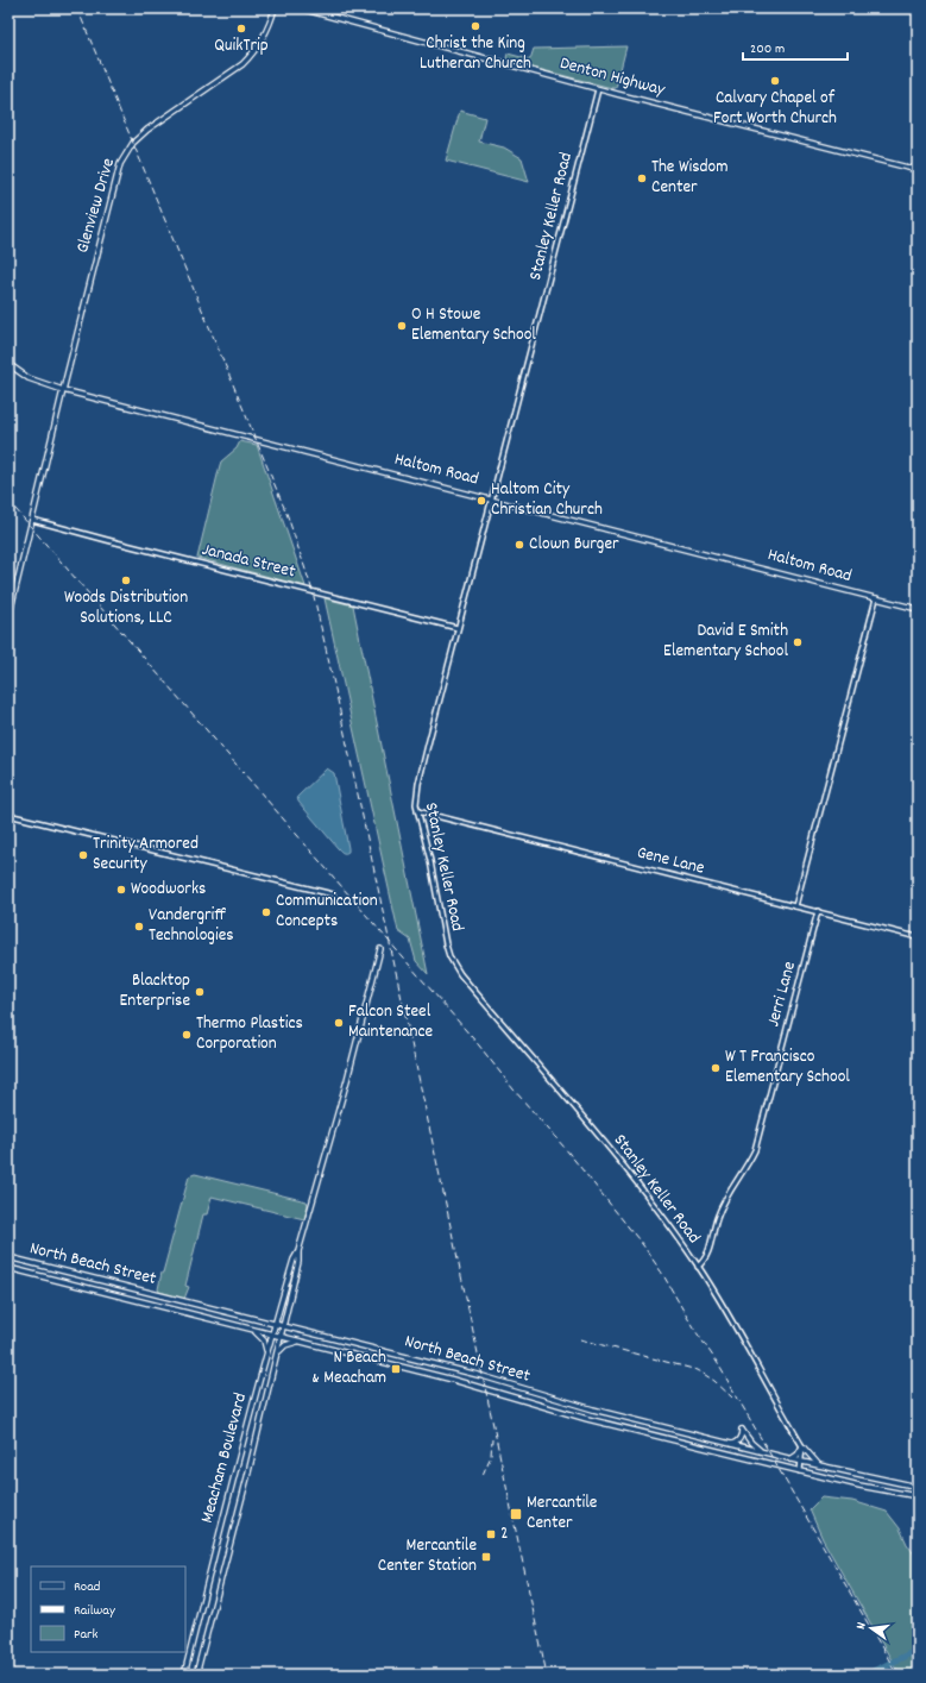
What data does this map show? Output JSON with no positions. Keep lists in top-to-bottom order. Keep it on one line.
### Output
{"streets":{"main road":["Denton Highway","Glenview Drive","Haltom Road","North Beach Street","Meacham Boulevard"],"street":["Stanley Keller Road","Janada Street","Gene Lane","Jerri Lane"]},"crossings":[["Denton Highway","Stanley Keller Road"],["Glenview Drive","Haltom Road"],["Glenview Drive","Janada Street"],["Stanley Keller Road","Haltom Road"],["Stanley Keller Road","Janada Street"],["Stanley Keller Road","Gene Lane"],["Stanley Keller Road","Jerri Lane"],["Stanley Keller Road","North Beach Street"],["Gene Lane","Jerri Lane"],["North Beach Street","Meacham Boulevard"]],"places":{"other":["Christ the King Lutheran Church","QuikTrip","Calvary Chapel of Fort Worth Church","The Wisdom Center","O H Stowe Elementary School","Haltom City Christian Church","Clown Burger","Woods Distribution Solutions, LLC","David E Smith Elementary School","Trinity Armored Security","Woodworks","Communication Concepts","Vandergriff Technologies","Blacktop Enterprise","Falcon Steel Maintenance","Thermo Plastics Corporation","W T Francisco Elementary School"],"transit":["N Beach & Meacham","Mercantile Center","2","Mercantile Center Station"]},"legend":["Road","Railway","Park"],"scale_bar":"200 m","north":"left"}
